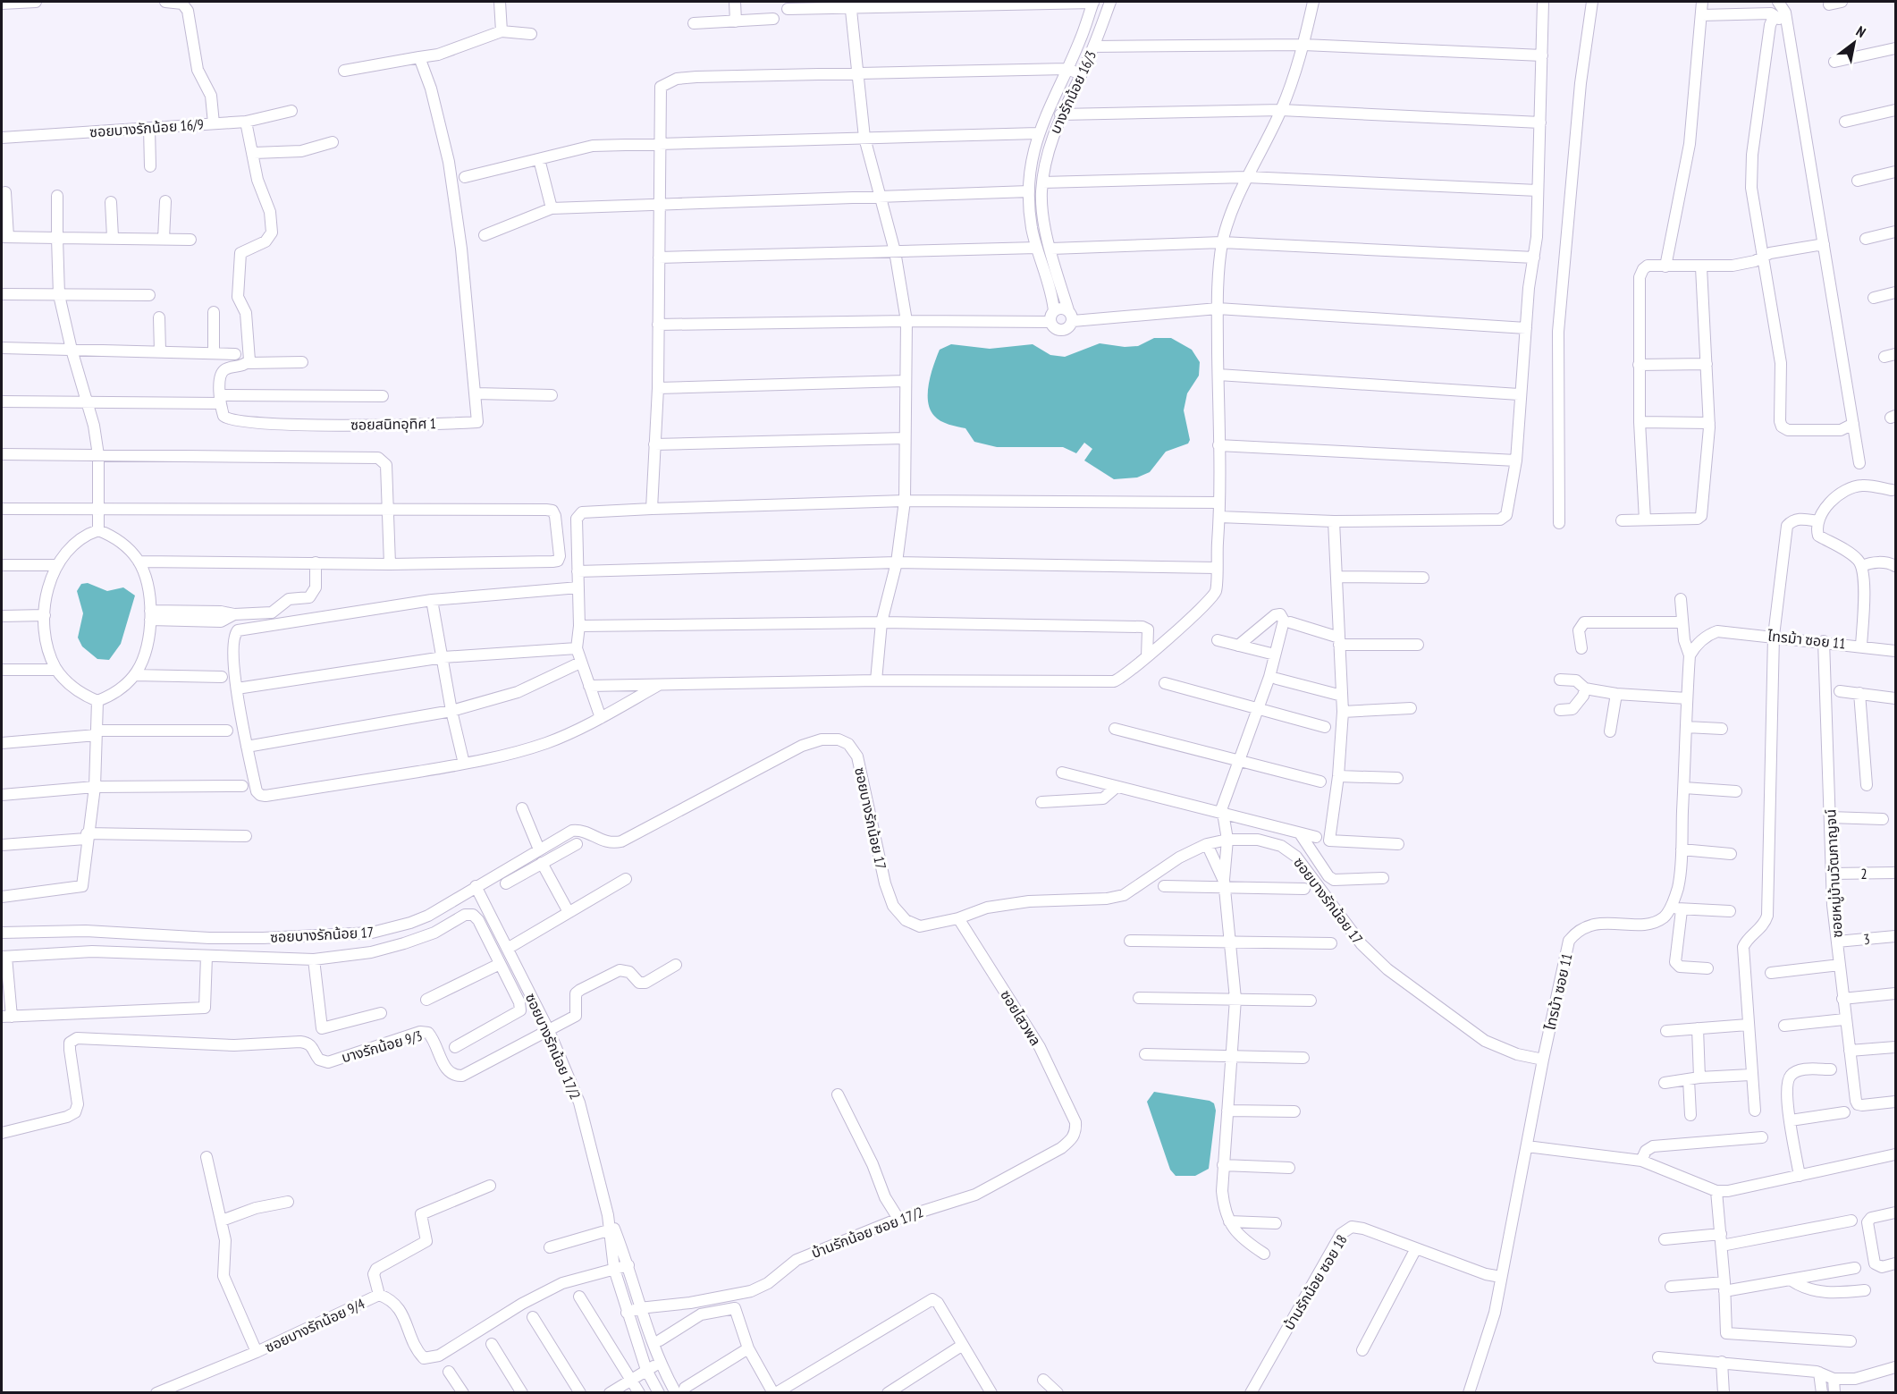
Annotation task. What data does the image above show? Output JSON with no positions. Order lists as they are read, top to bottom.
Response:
{
  "streets": {
    "street": [
      "บางรักน้อย 16/3",
      "ซอยบางรักน้อย 16/9",
      "ซอยสนิทอุทิศ 1",
      "ไทรม้า ซอย 11",
      "ซอยบางรักน้อย 17",
      "ซอยหมู่บ้านวัฒกาญจน์",
      "2",
      "3",
      "ซอยไสวพล",
      "บางรักน้อย 9/3",
      "ซอยบางรักน้อย 17/2",
      "บ้านรักน้อย ซอย 17/2",
      "บ้านรักน้อย ซอย 18",
      "ซอยบางรักน้อย 9/4"
    ]
  },
  "crossings": [
    ["ไทรม้า ซอย 11", "ซอยบางรักน้อย 17"],
    ["ไทรม้า ซอย 11", "ซอยหมู่บ้านวัฒกาญจน์"],
    ["ไทรม้า ซอย 11", "บ้านรักน้อย ซอย 18"],
    ["ซอยบางรักน้อย 17", "ซอยไสวพล"],
    ["ซอยบางรักน้อย 17", "ซอยบางรักน้อย 17/2"],
    ["ซอยหมู่บ้านวัฒกาญจน์", "2"],
    ["ซอยหมู่บ้านวัฒกาญจน์", "3"],
    ["ซอยไสวพล", "บ้านรักน้อย ซอย 17/2"],
    ["บางรักน้อย 9/3", "ซอยบางรักน้อย 17/2"],
    ["ซอยบางรักน้อย 17/2", "บ้านรักน้อย ซอย 17/2"],
    ["ซอยบางรักน้อย 17/2", "ซอยบางรักน้อย 9/4"]
  ],
  "north": "top right"
}
